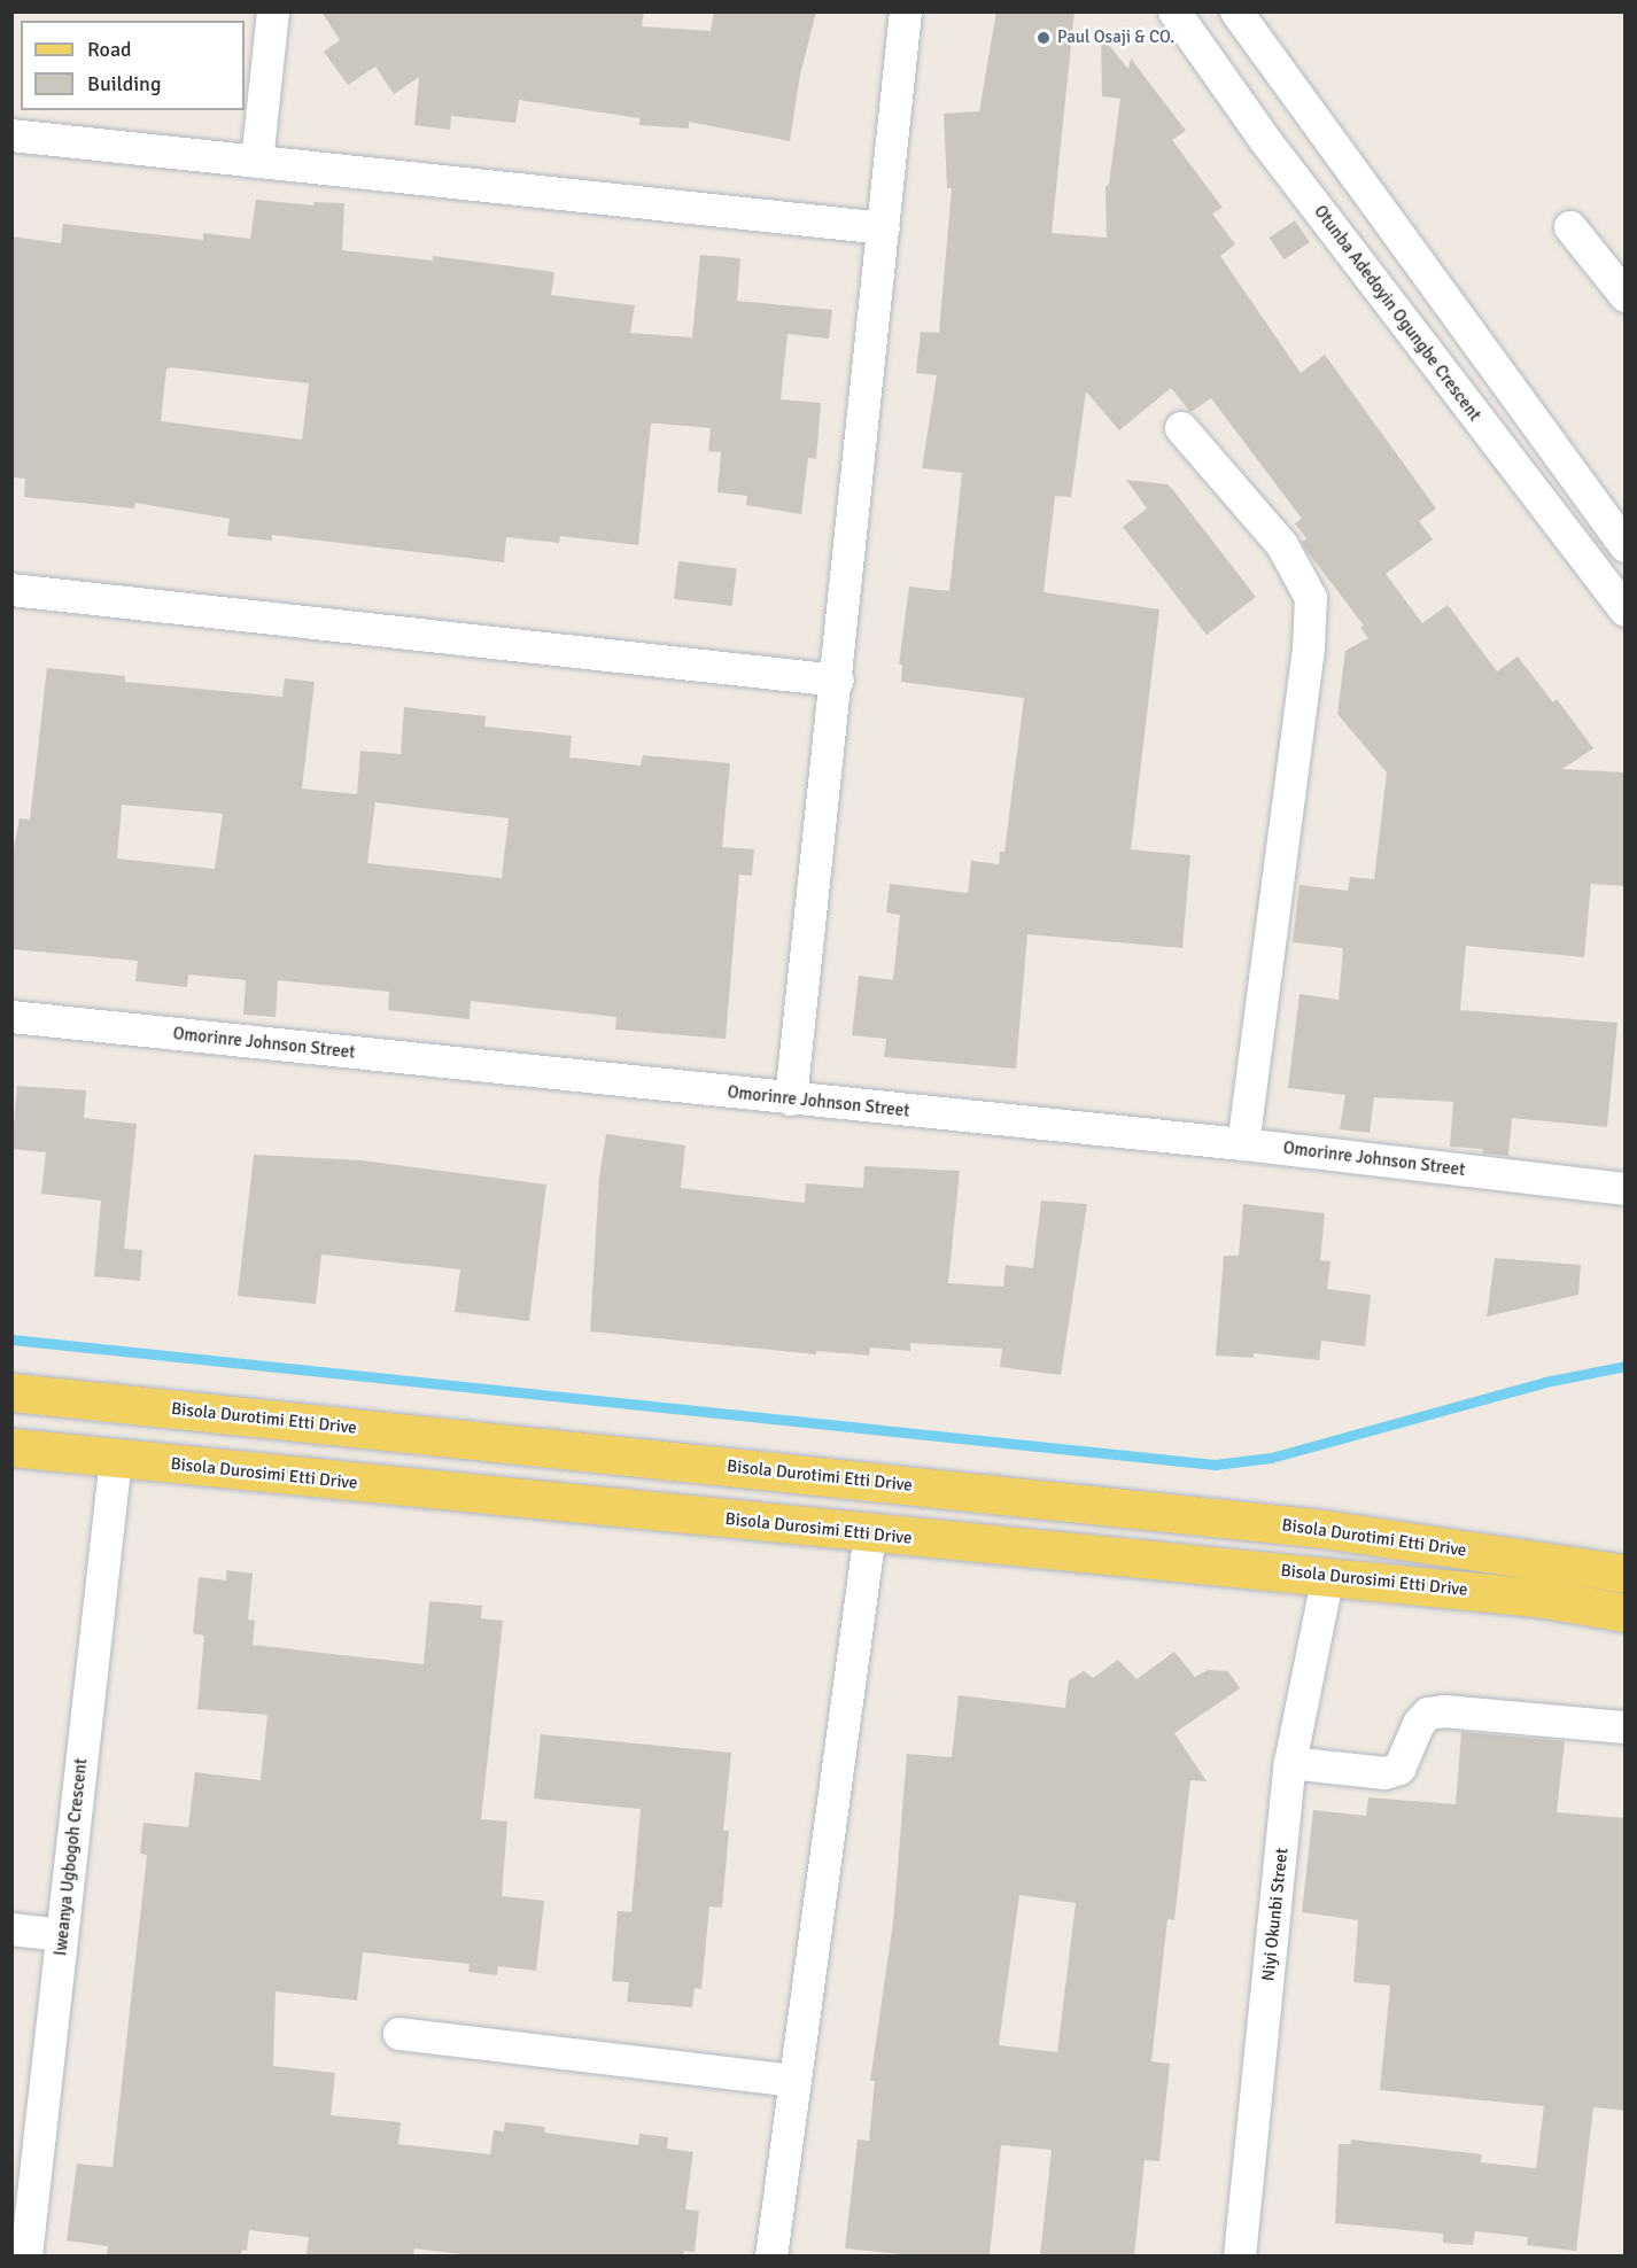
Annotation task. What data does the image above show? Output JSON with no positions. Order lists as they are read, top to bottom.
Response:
{
  "streets": {
    "main road": ["Bisola Durotimi Etti Drive", "Bisola Durosimi Etti Drive"],
    "street": [
      "Otunba Adedoyin Ogungbe Crescent",
      "Omorinre Johnson Street",
      "Iweanya Ugbogoh Crescent",
      "Niyi Okunbi Street"
    ]
  },
  "crossings": [
    ["Bisola Durosimi Etti Drive", "Iweanya Ugbogoh Crescent"],
    ["Bisola Durosimi Etti Drive", "Niyi Okunbi Street"]
  ],
  "places": ["Paul Osaji & CO."],
  "legend": ["Road", "Building"]
}
